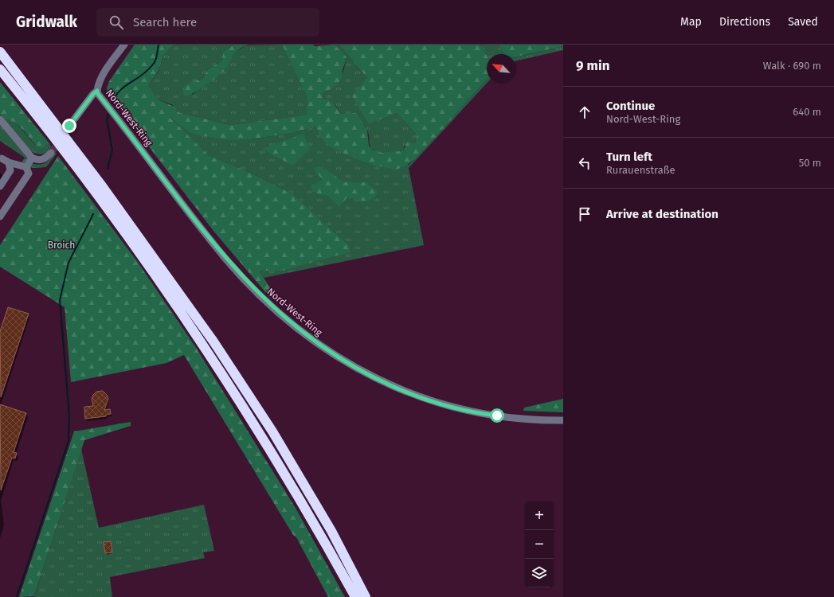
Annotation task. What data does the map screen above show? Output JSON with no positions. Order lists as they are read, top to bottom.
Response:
{
  "streets": {
    "street": ["Nord-West-Ring"]
  },
  "parks": ["Broich"],
  "north": "top left",
  "page": {
    "header": "Gridwalk",
    "search": "Search here",
    "nav": ["Map", "Directions", "Saved"],
    "heading": ["9 min", "Walk · 690 m"],
    "list": [
      ["Continue", "Nord-West-Ring", "640 m"],
      ["Turn left", "Rurauenstraße", "50 m"],
      "Arrive at destination"
    ],
    "map_buttons": ["+", "−"]
  }
}
